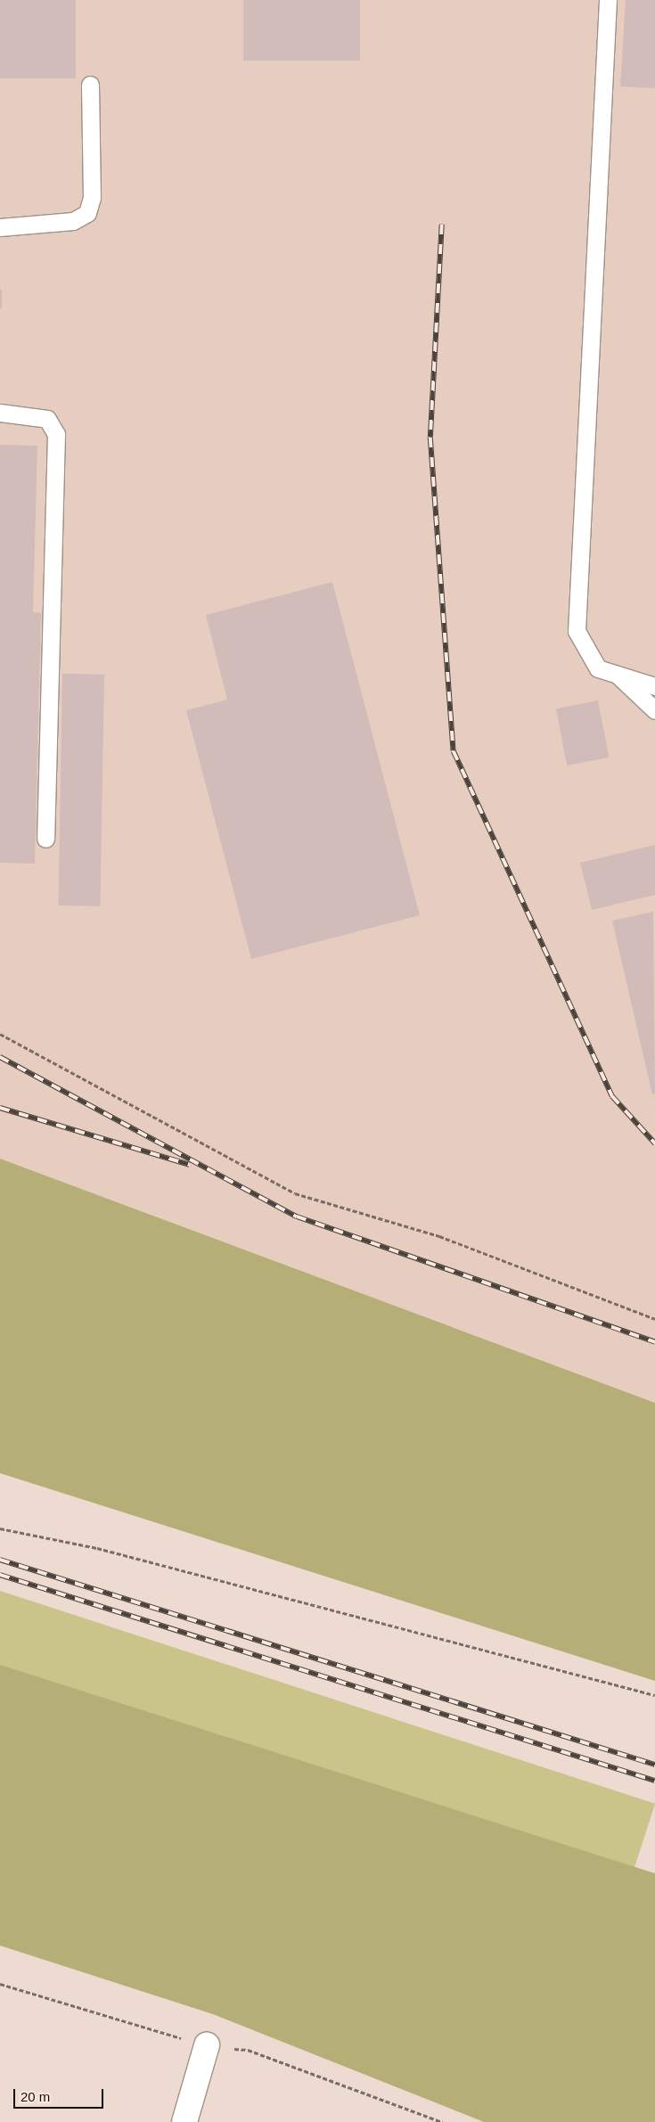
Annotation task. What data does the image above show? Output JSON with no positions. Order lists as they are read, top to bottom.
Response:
{
  "scale_bar": "20 m"
}
